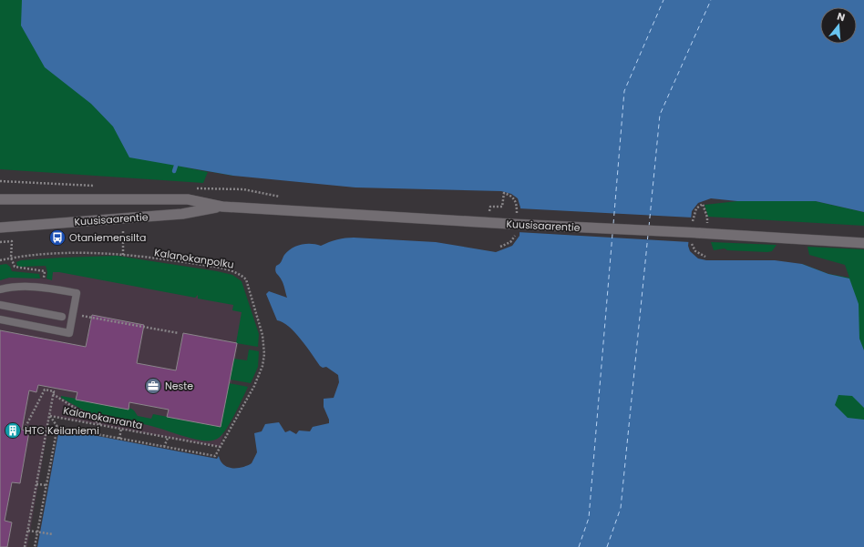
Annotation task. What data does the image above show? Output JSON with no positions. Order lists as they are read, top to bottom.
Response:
{
  "streets": {
    "main road": ["Kuusisaarentie"],
    "path": ["Kalanokanpolku", "Kalanokanranta"]
  },
  "crossings": [
    ["Kalanokanpolku", "Kalanokanranta"]
  ],
  "places": {
    "bus stop": ["Otaniemensilta"],
    "office": ["Neste"],
    "building": ["HTC Keilaniemi"]
  },
  "north": "top"
}
